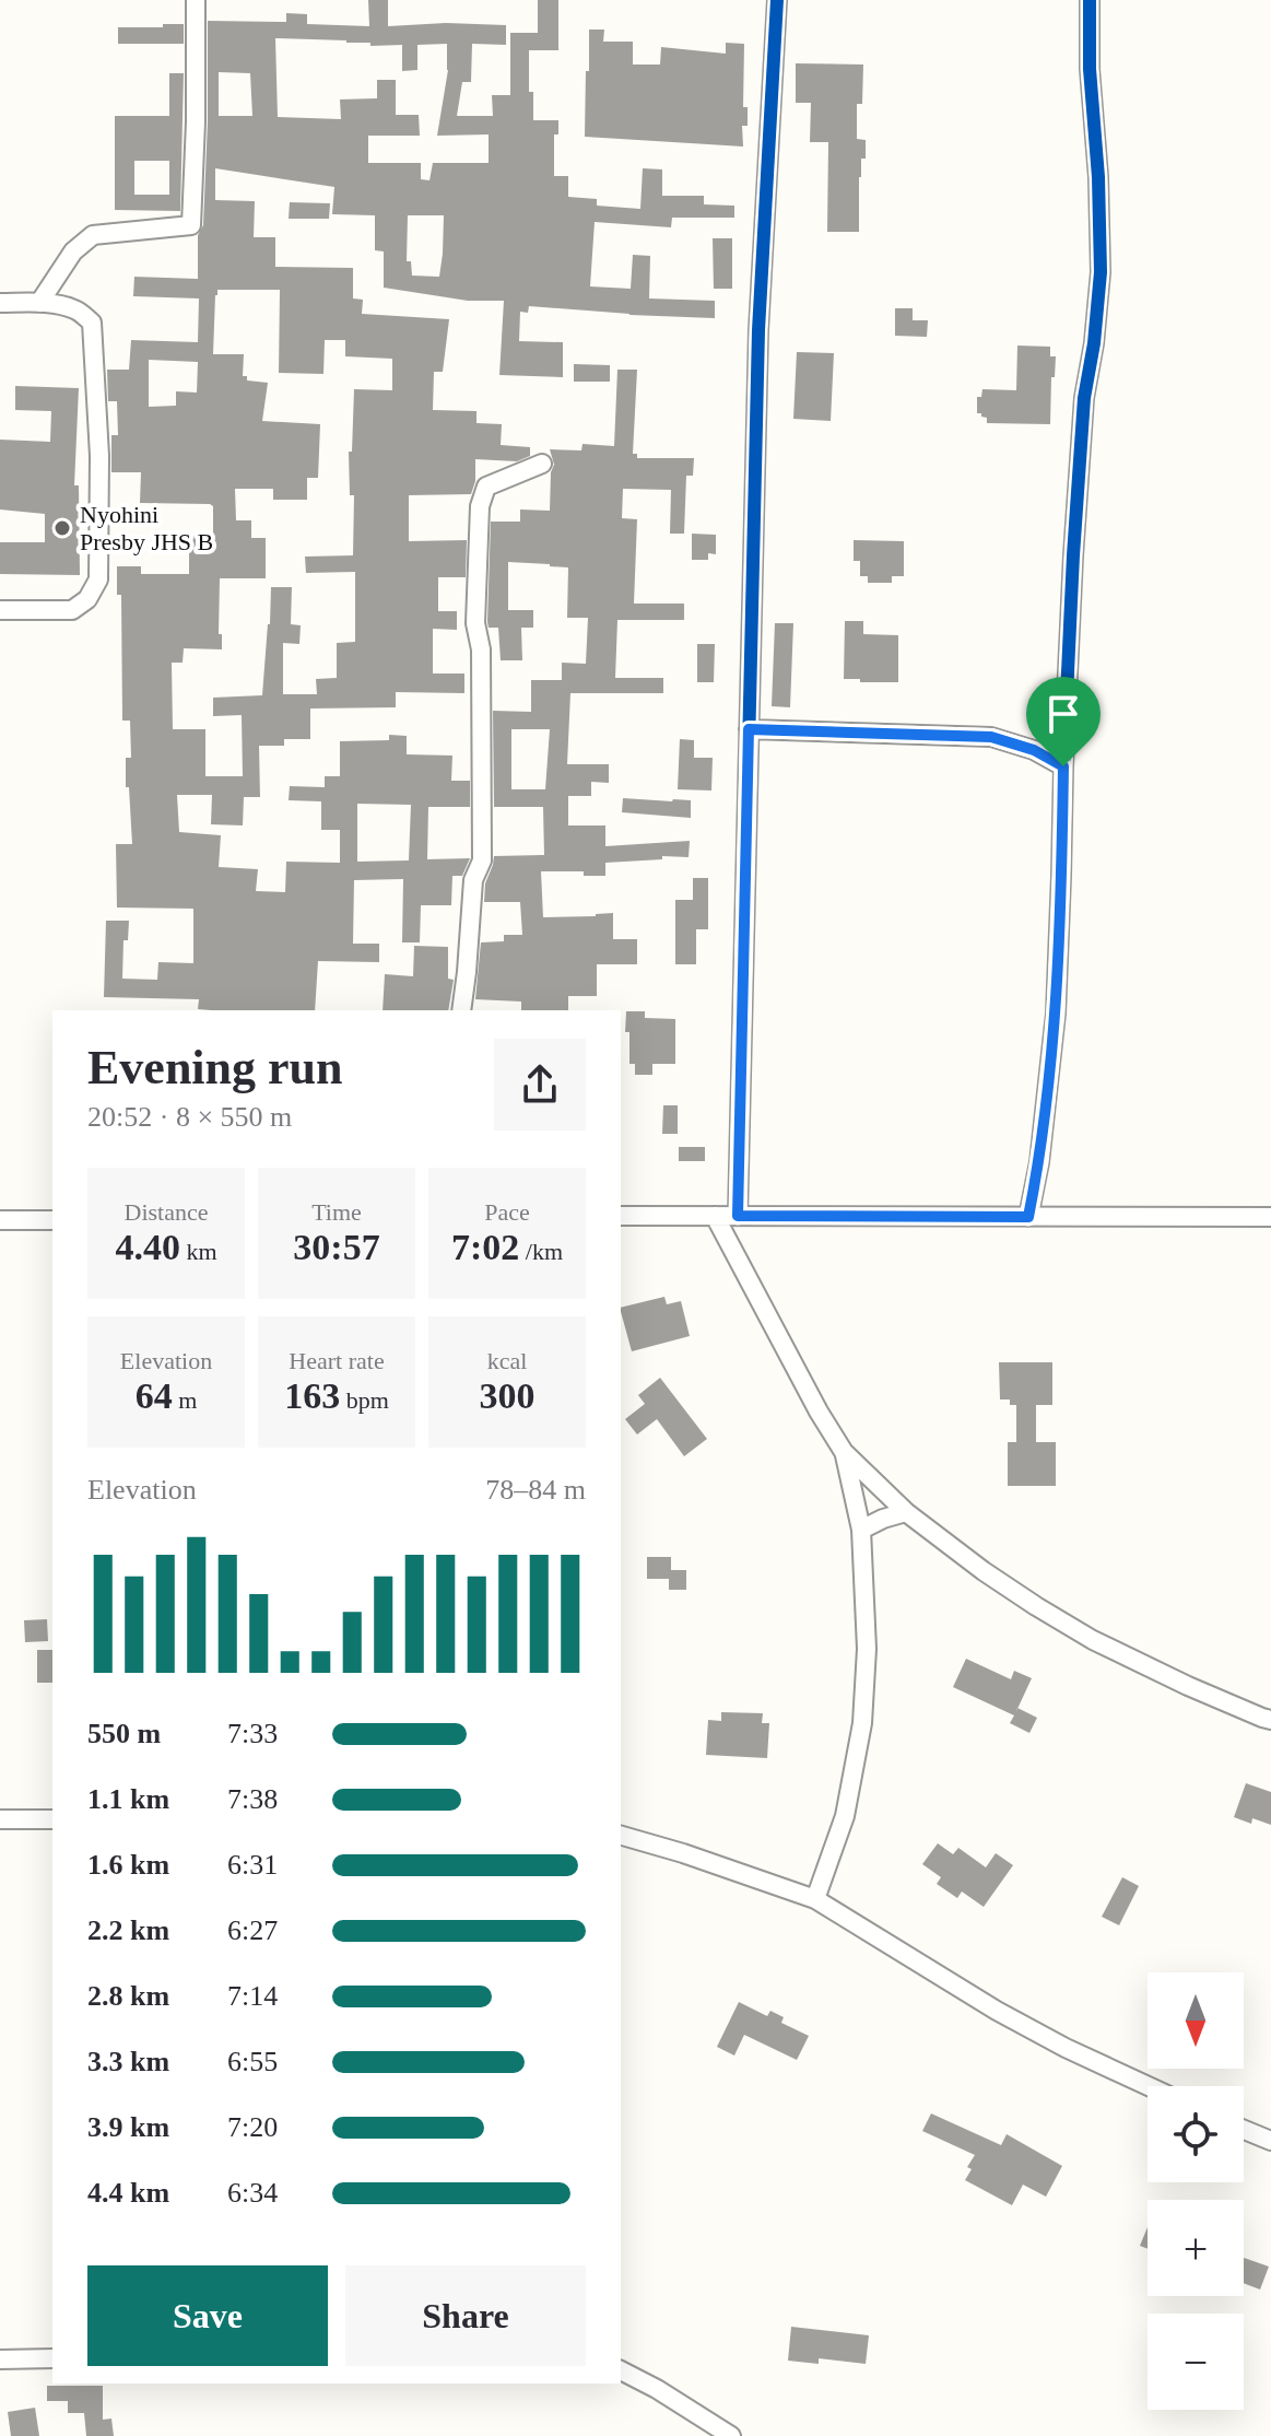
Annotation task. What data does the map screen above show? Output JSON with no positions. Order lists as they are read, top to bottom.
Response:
{
  "places": ["Nyohini Presby JHS B"],
  "north": "bottom",
  "page": {
    "heading": ["Evening run", "20:52 · 8 × 550 m"],
    "stats": [
      ["Distance", "4.40 km"],
      ["Time", "30:57"],
      ["Pace", "7:02 /km"],
      ["Elevation", "64 m"],
      ["Heart rate", "163 bpm"],
      ["kcal", "300"]
    ],
    "chart": ["Elevation", "78–84 m"],
    "list": [
      {
        "name": "550 m",
        "note": "7:33"
      },
      {
        "name": "1.1 km",
        "note": "7:38"
      },
      {
        "name": "1.6 km",
        "note": "6:31"
      },
      {
        "name": "2.2 km",
        "note": "6:27"
      },
      {
        "name": "2.8 km",
        "note": "7:14"
      },
      {
        "name": "3.3 km",
        "note": "6:55"
      },
      {
        "name": "3.9 km",
        "note": "7:20"
      },
      {
        "name": "4.4 km",
        "note": "6:34"
      }
    ],
    "map_buttons": ["+", "−"],
    "buttons": ["Save", "Share"]
  }
}
